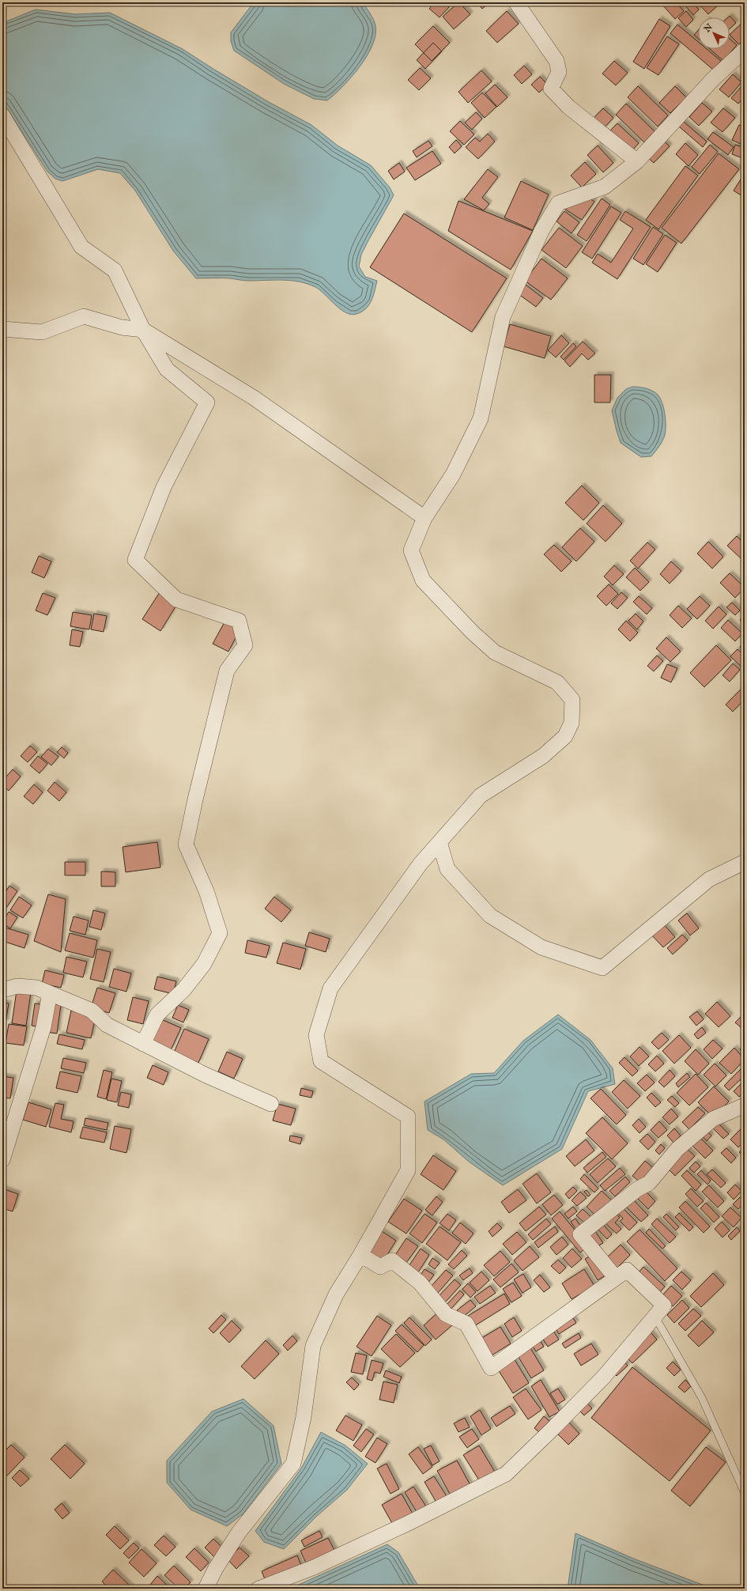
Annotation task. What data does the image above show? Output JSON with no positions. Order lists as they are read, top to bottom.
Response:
{
  "north": "top left"
}
